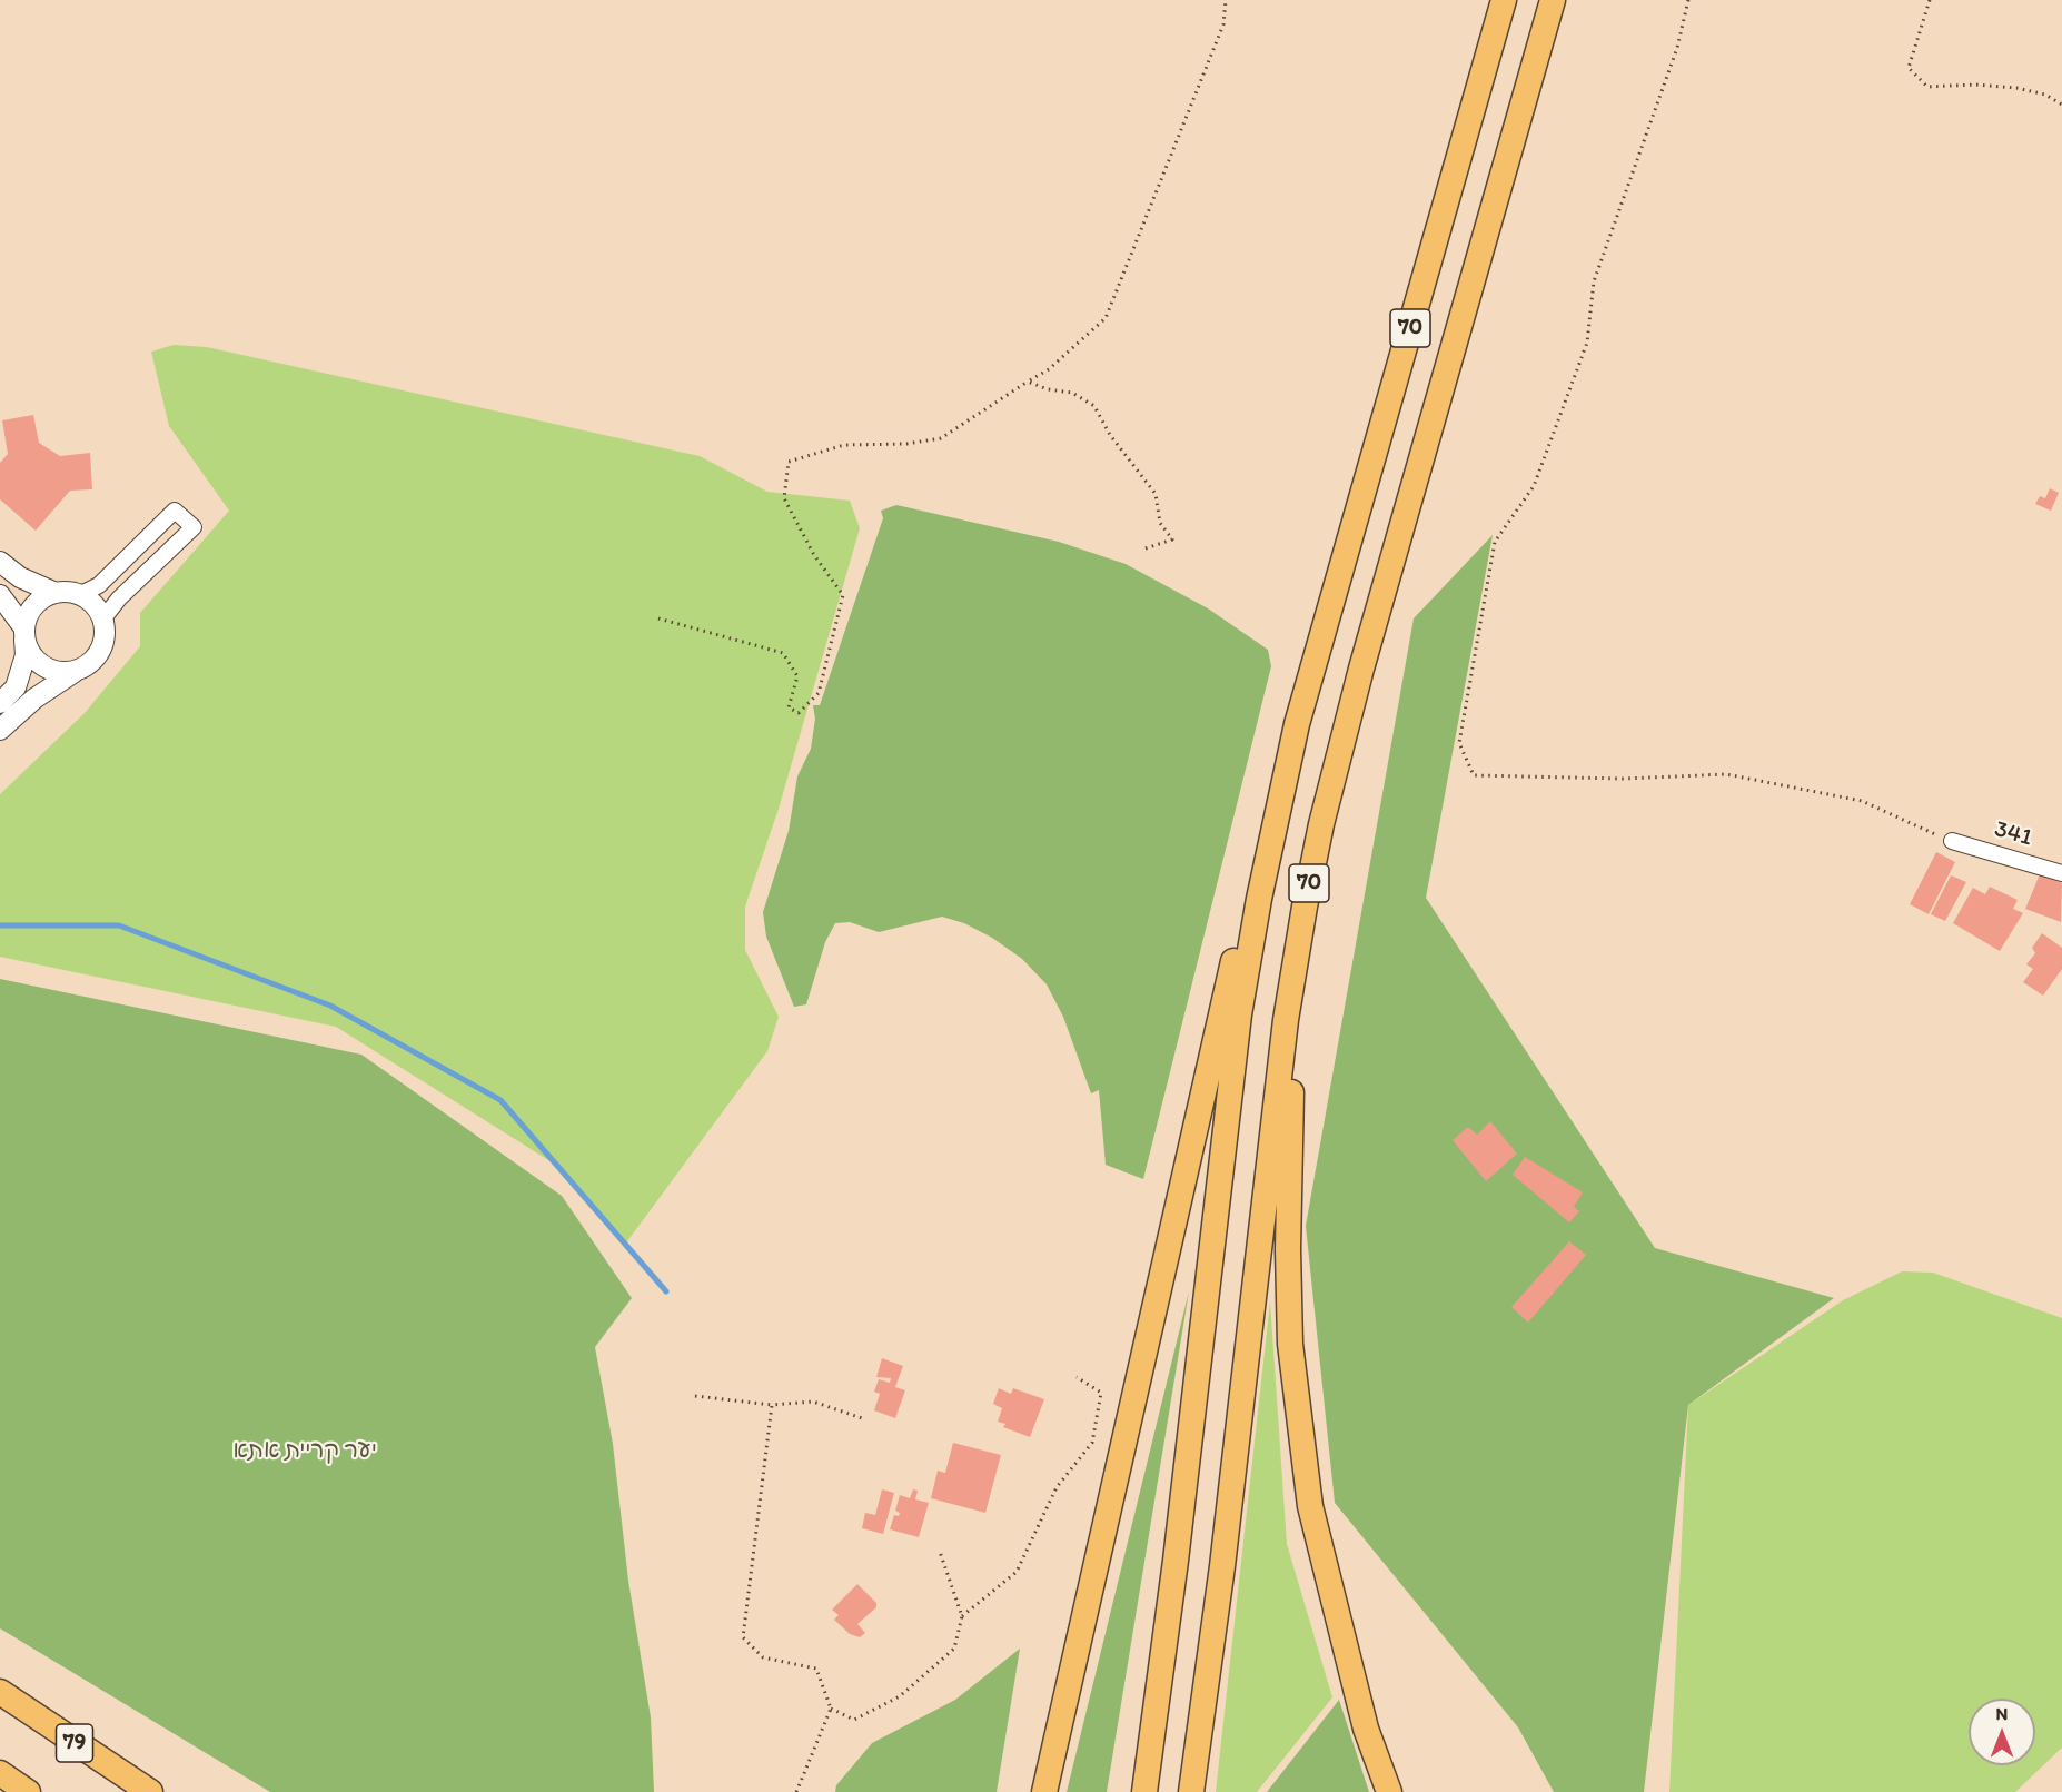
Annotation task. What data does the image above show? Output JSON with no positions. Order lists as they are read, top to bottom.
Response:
{
  "streets": {
    "highway": ["70", "79"],
    "street": ["341"]
  },
  "parks": ["יער קריית אתא"],
  "north": "top"
}
